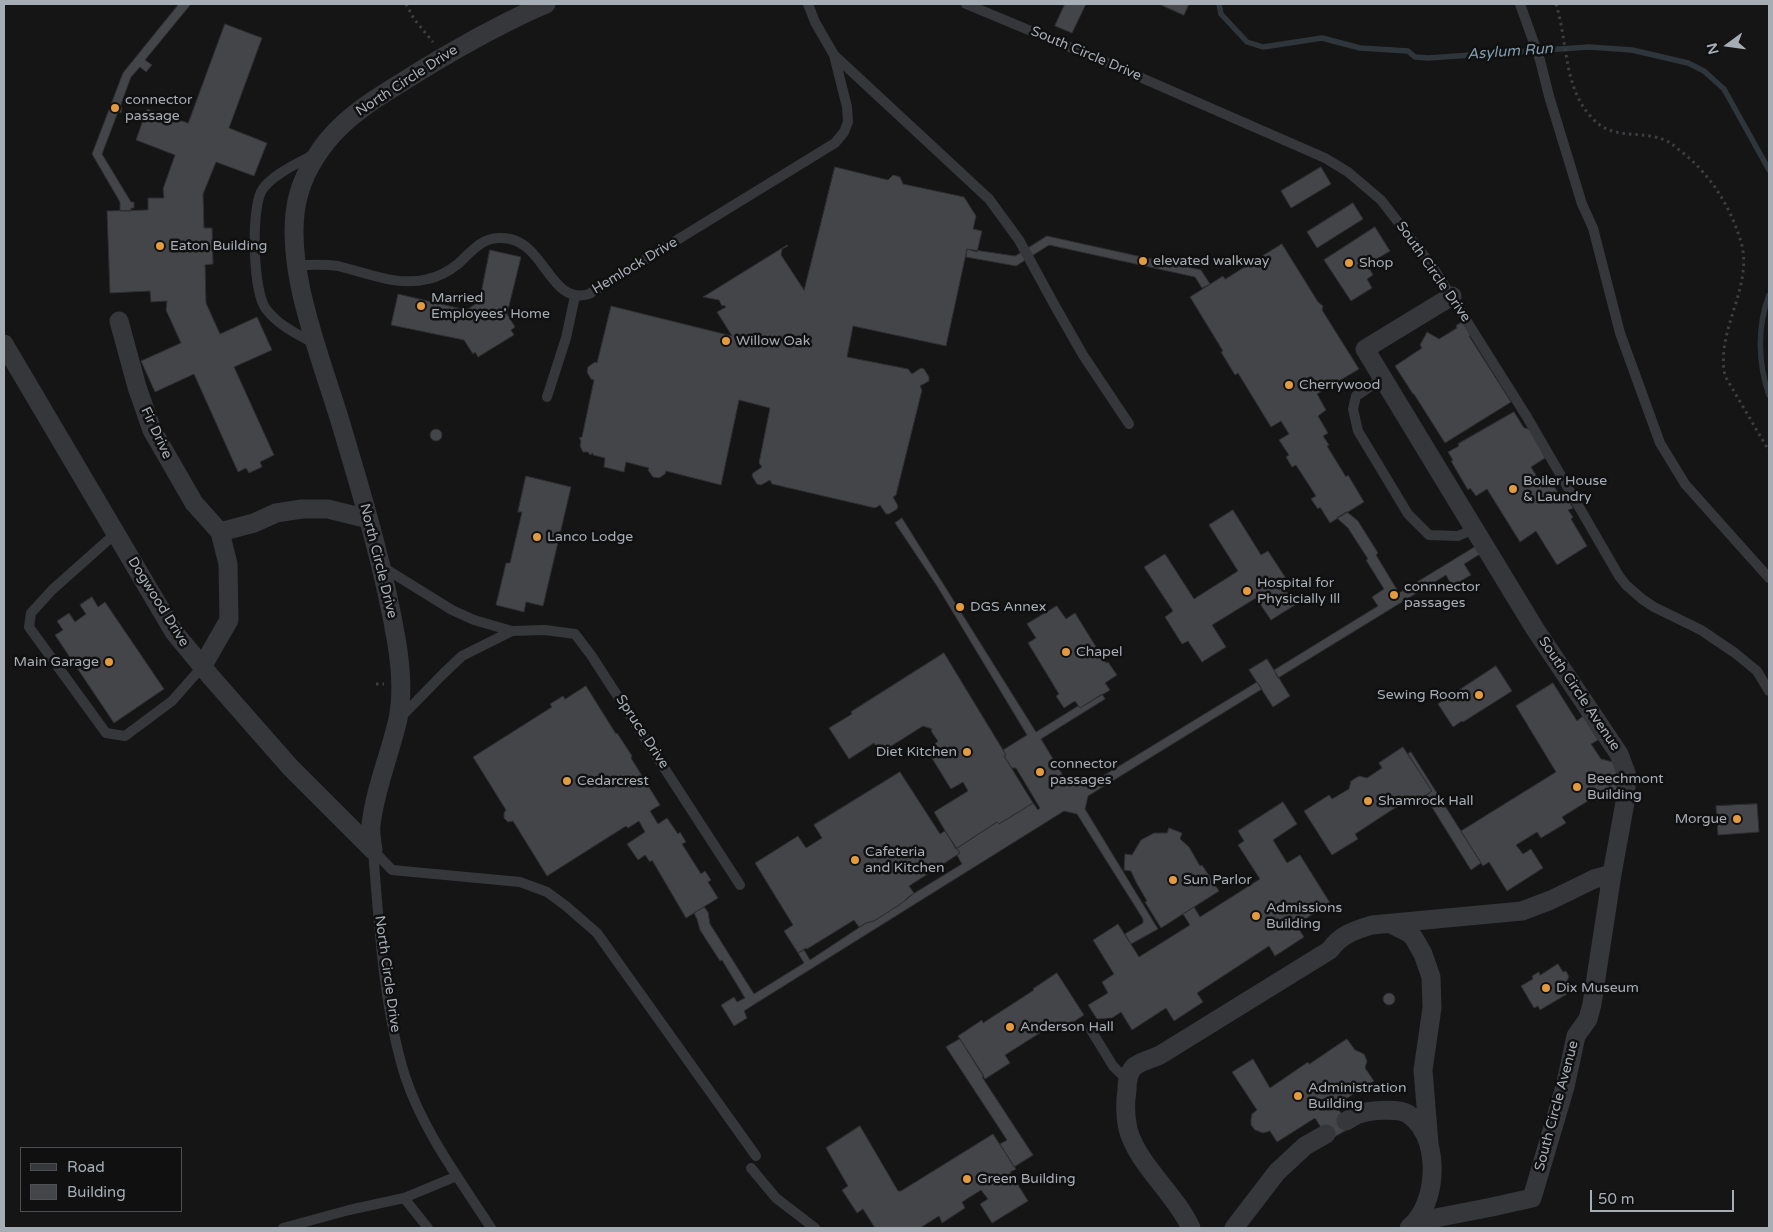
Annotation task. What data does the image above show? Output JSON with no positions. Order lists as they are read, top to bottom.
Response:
{
  "streets": {
    "street": [
      "North Circle Drive",
      "Fir Drive",
      "Dogwood Drive",
      "South Circle Avenue"
    ],
    "lane": ["South Circle Drive", "Hemlock Drive", "Spruce Drive"]
  },
  "crossings": [
    ["South Circle Drive", "South Circle Avenue"],
    ["North Circle Drive", "Hemlock Drive"],
    ["North Circle Drive", "Dogwood Drive"],
    ["North Circle Drive", "Spruce Drive"],
    ["Fir Drive", "Dogwood Drive"]
  ],
  "water": ["Asylum Run"],
  "places": [
    "connector passage",
    "Eaton Building",
    "elevated walkway",
    "Shop",
    "Married Employees' Home",
    "Willow Oak",
    "Cherrywood",
    "Boiler House & Laundry",
    "Lanco Lodge",
    "Hospital for Physicially Ill",
    "connnector passages",
    "DGS Annex",
    "Chapel",
    "Main Garage",
    "Sewing Room",
    "Diet Kitchen",
    "connector passages",
    "Cedarcrest",
    "Beechmont Building",
    "Shamrock Hall",
    "Morgue",
    "Cafeteria and Kitchen",
    "Sun Parlor",
    "Admissions Building",
    "Dix Museum",
    "Anderson Hall",
    "Administration Building",
    "Green Building"
  ],
  "legend": ["Road", "Building"],
  "scale_bar": "50 m",
  "north": "left"
}
